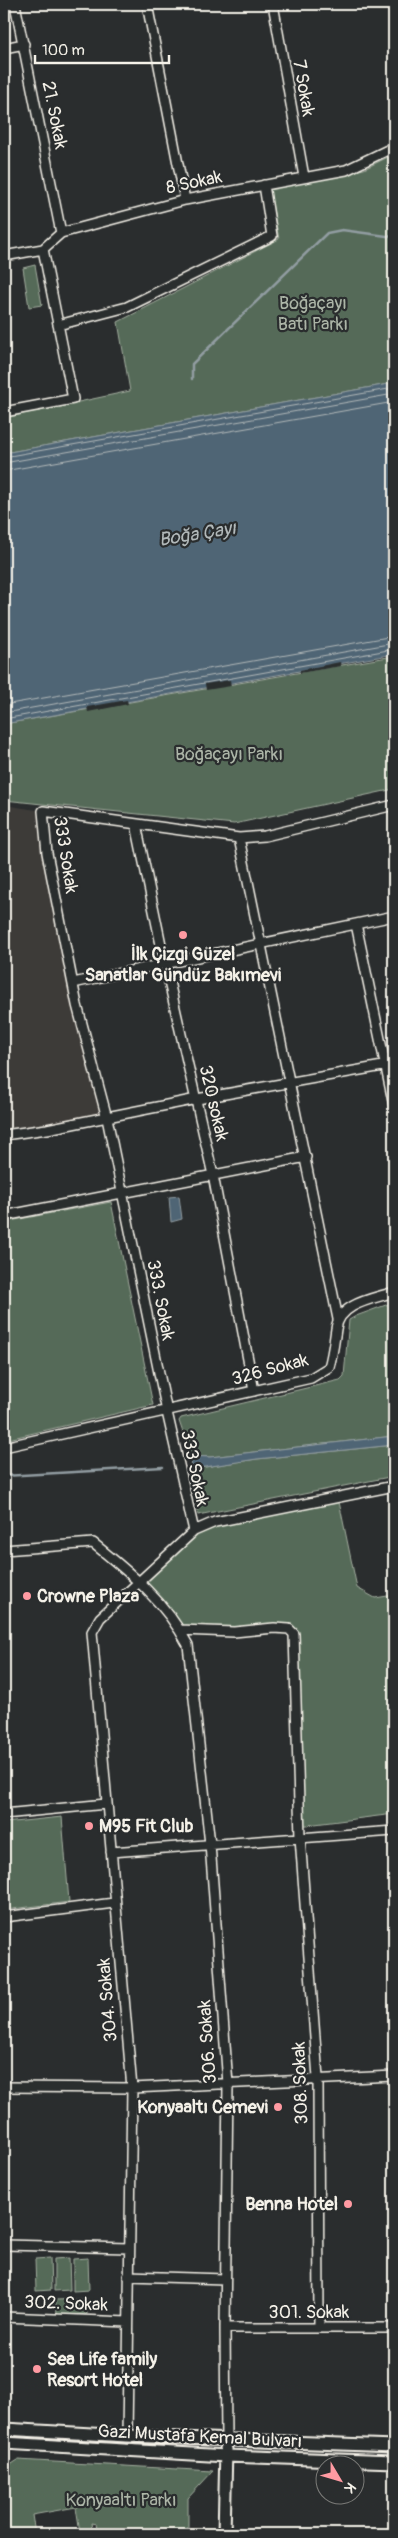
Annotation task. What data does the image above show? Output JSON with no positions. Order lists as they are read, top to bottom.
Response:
{
  "streets": {
    "main road": ["306. Sokak", "Gazi Mustafa Kemal Bulvarı"],
    "street": [
      "7 Sokak",
      "21. Sokak",
      "8 Sokak",
      "333 Sokak",
      "320 sokak",
      "333. Sokak",
      "326 Sokak",
      "304. Sokak",
      "308. Sokak",
      "302. Sokak",
      "301. Sokak"
    ]
  },
  "crossings": [
    ["7 Sokak", "8 Sokak"],
    ["21. Sokak", "8 Sokak"],
    ["333 Sokak", "320 sokak"],
    ["333 Sokak", "333. Sokak"],
    ["333 Sokak", "326 Sokak"],
    ["333 Sokak", "304. Sokak"],
    ["320 sokak", "326 Sokak"],
    ["333. Sokak", "326 Sokak"],
    ["304. Sokak", "306. Sokak"],
    ["304. Sokak", "302. Sokak"],
    ["304. Sokak", "Gazi Mustafa Kemal Bulvarı"],
    ["306. Sokak", "308. Sokak"],
    ["306. Sokak", "301. Sokak"],
    ["306. Sokak", "Gazi Mustafa Kemal Bulvarı"],
    ["308. Sokak", "301. Sokak"]
  ],
  "water": ["Boğa Çayı"],
  "parks": ["Boğaçayı Batı Parkı", "Boğaçayı Parkı", "Konyaaltı Parkı"],
  "places": [
    "İlk Çizgi Güzel Sanatlar Gündüz Bakımevi",
    "Crowne Plaza",
    "M95 Fit Club",
    "Konyaaltı Cemevi",
    "Benna Hotel",
    "Sea Life family Resort Hotel"
  ],
  "scale_bar": "100 m",
  "north": "bottom right"
}
